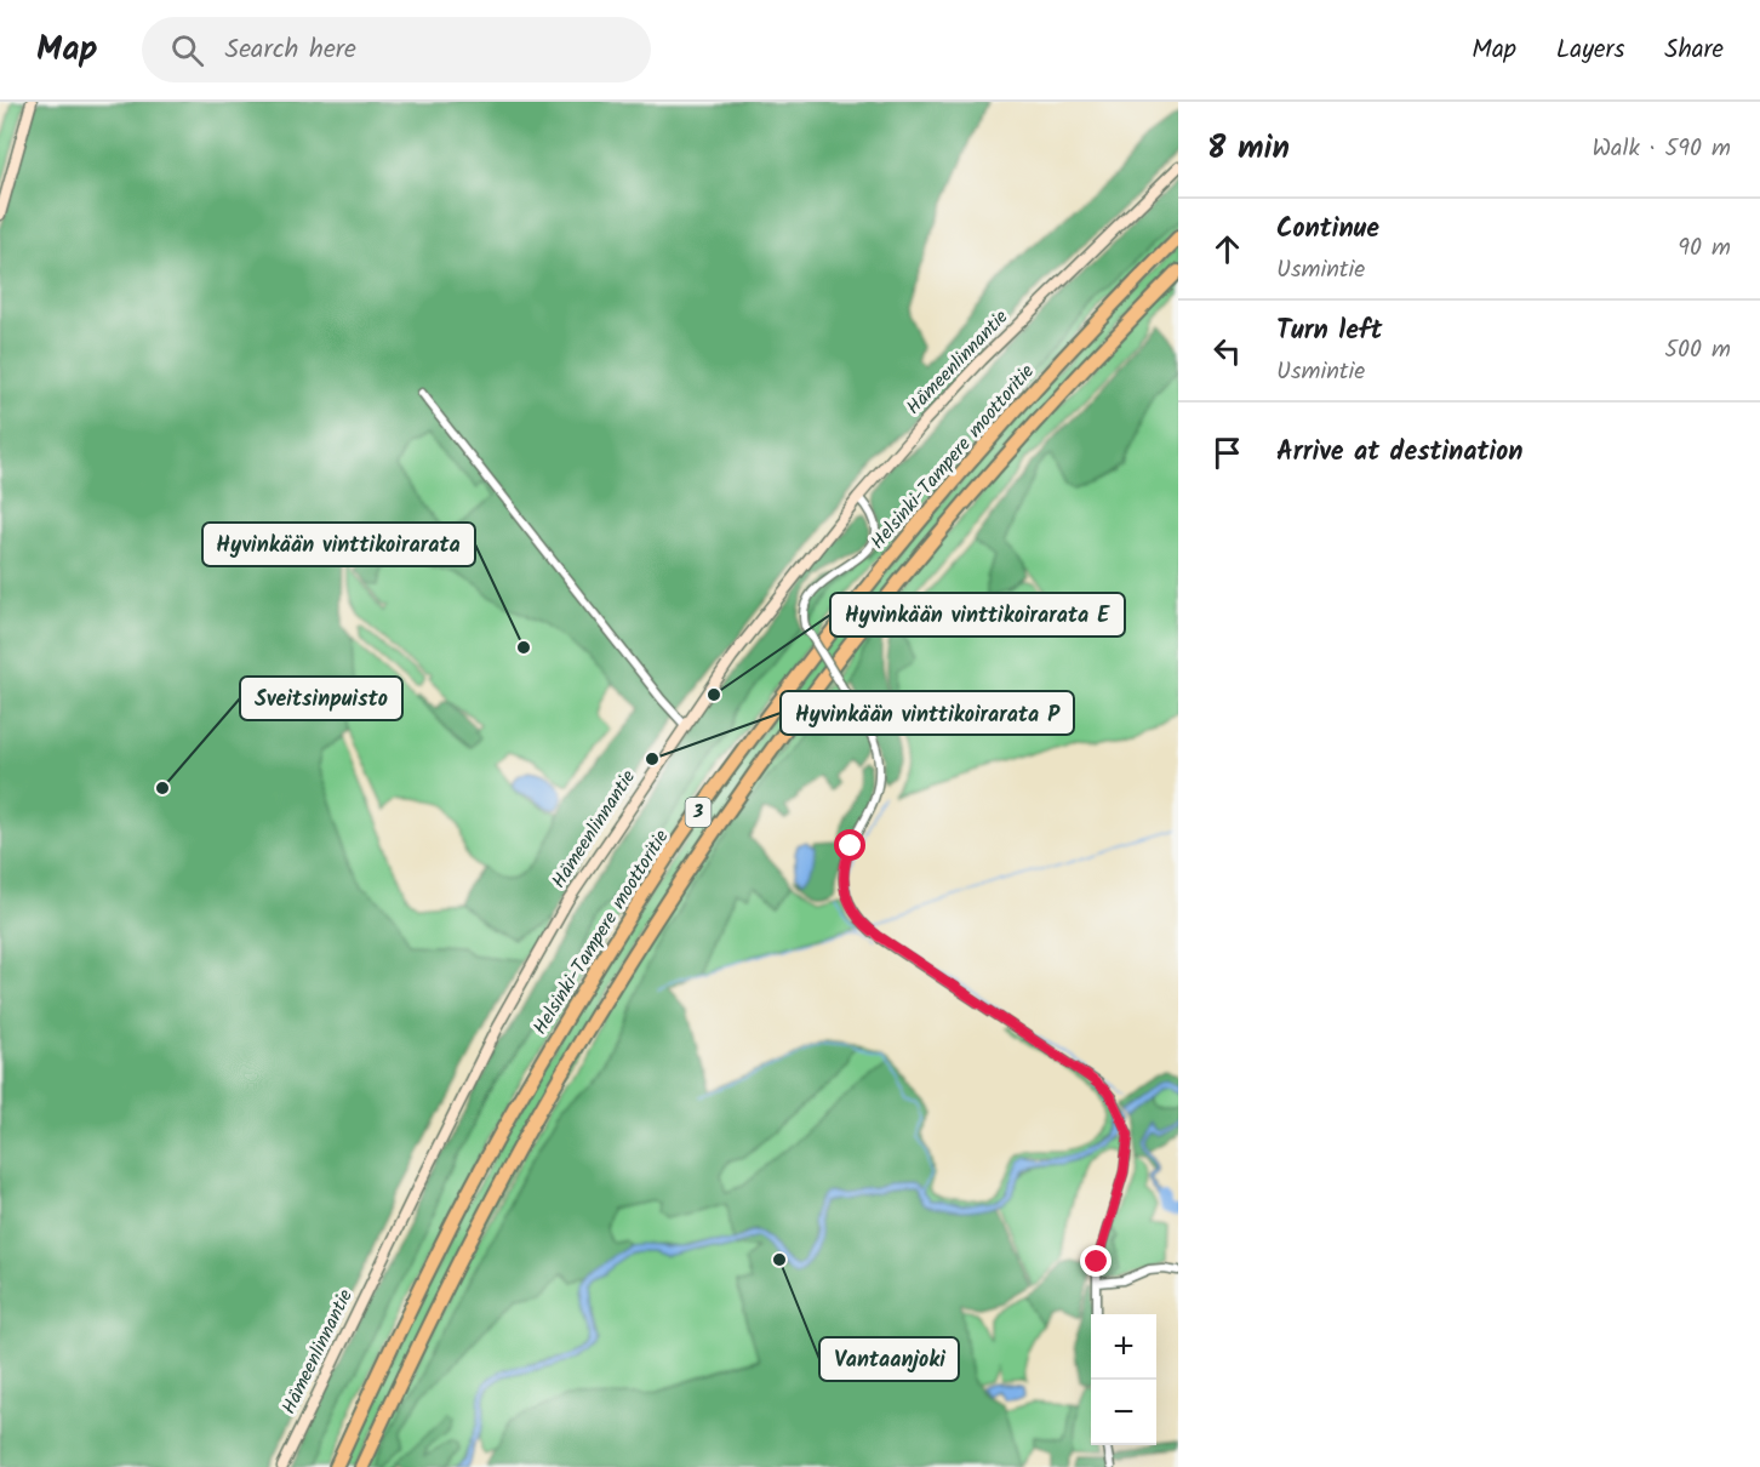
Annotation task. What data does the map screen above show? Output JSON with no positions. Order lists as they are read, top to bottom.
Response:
{
  "streets": {
    "highway": ["Helsinki-Tampere moottoritie", "3"],
    "main road": ["Hämeenlinnantie"]
  },
  "places": [
    "Hyvinkään vinttikoirarata",
    "Hyvinkään vinttikoirarata E",
    "Hyvinkään vinttikoirarata P",
    "Sveitsinpuisto",
    "Vantaanjoki"
  ],
  "page": {
    "header": "Map",
    "search": "Search here",
    "nav": ["Map", "Layers", "Share"],
    "heading": ["8 min", "Walk · 590 m"],
    "list": [
      ["Continue", "Usmintie", "90 m"],
      ["Turn left", "Usmintie", "500 m"],
      "Arrive at destination"
    ],
    "map_buttons": ["+", "−"]
  }
}
